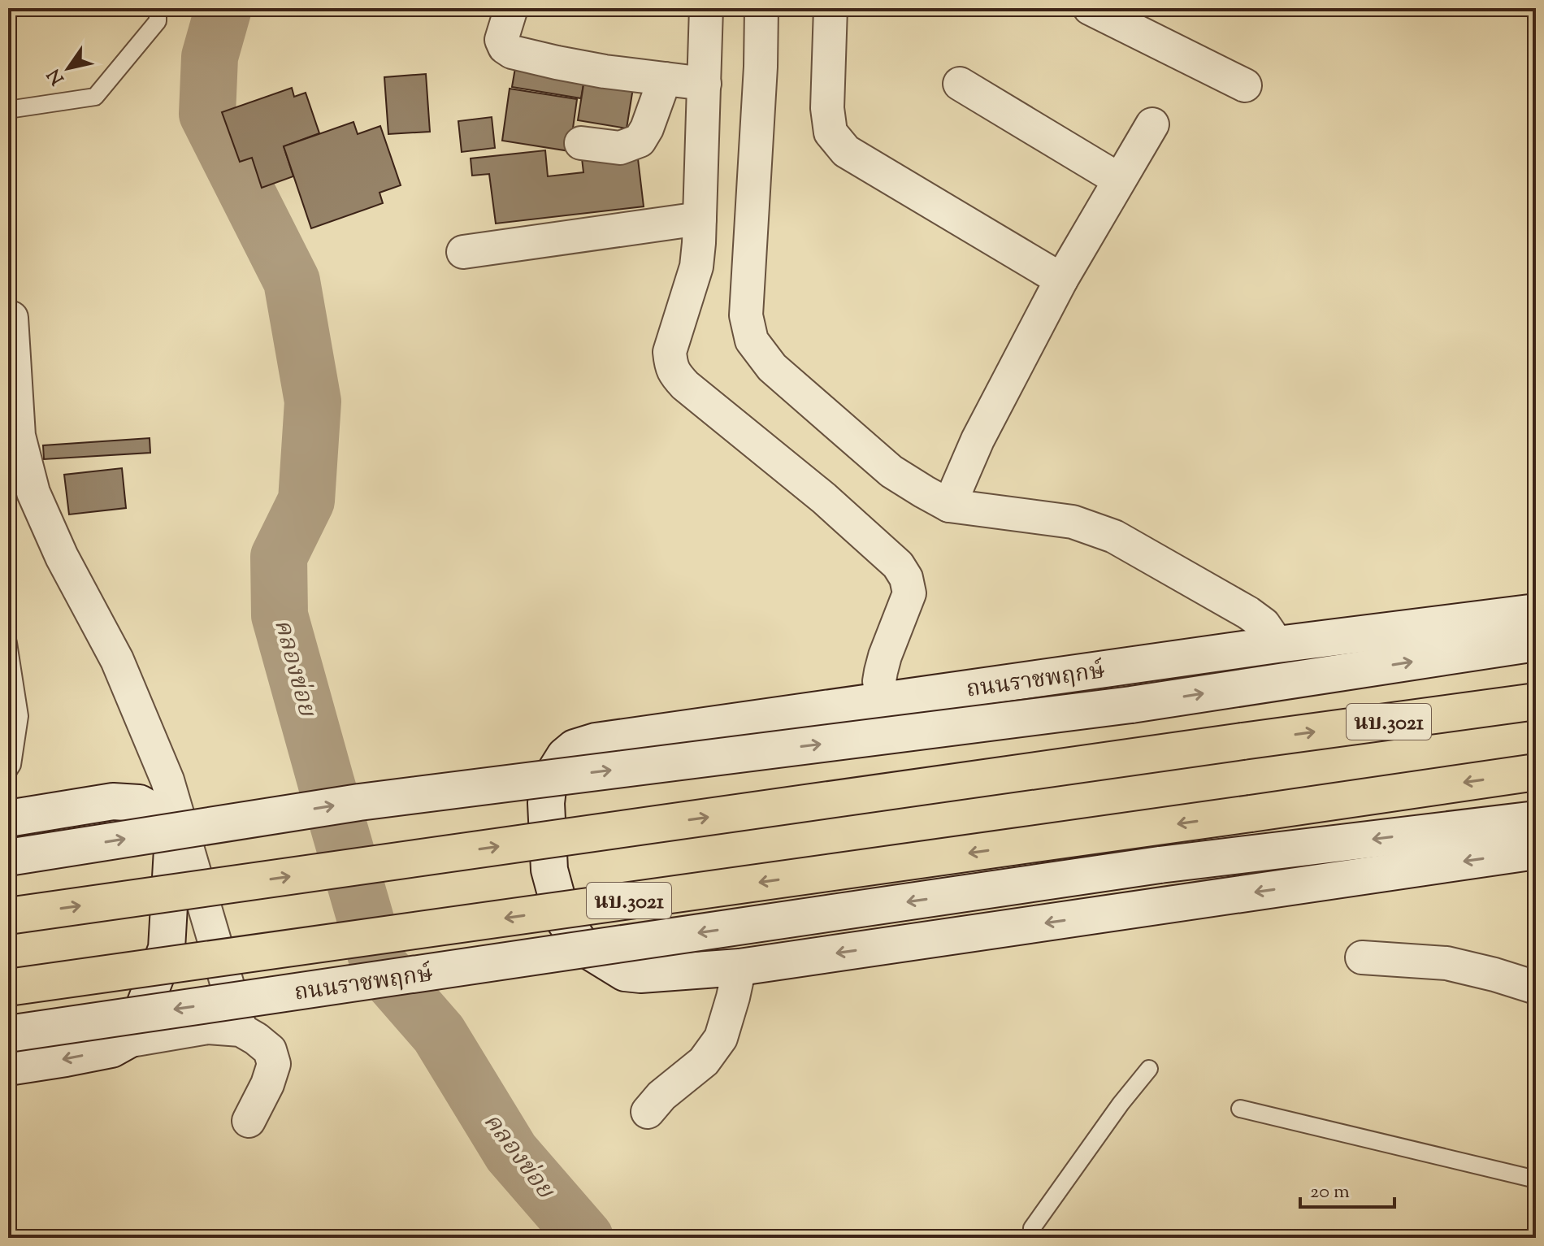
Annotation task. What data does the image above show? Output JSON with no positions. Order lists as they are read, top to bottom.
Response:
{
  "streets": {
    "main road": ["ถนนราชพฤกษ์", "นบ.3021"]
  },
  "water": ["คลองข่อย"],
  "scale_bar": "20 m",
  "north": "bottom left"
}
